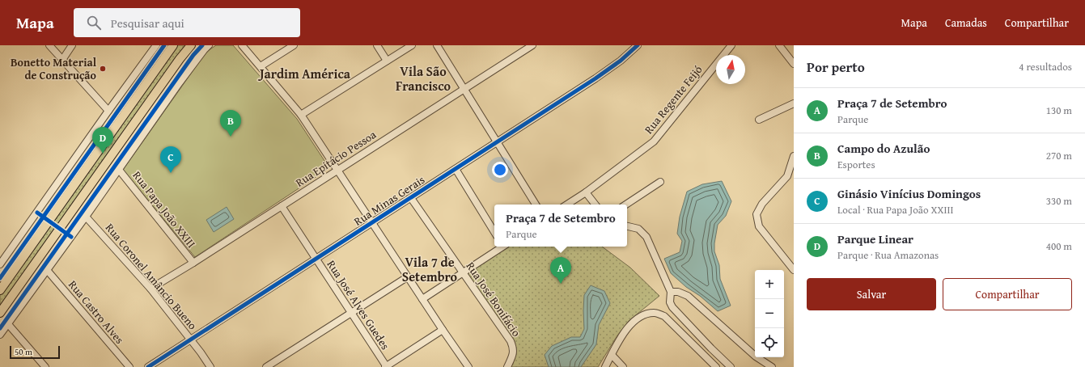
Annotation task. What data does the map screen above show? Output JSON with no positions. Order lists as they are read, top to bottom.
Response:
{
  "streets": {
    "street": [
      "Rua Regente Feijó",
      "Rua Epitácio Pessoa",
      "Rua Minas Gerais",
      "Rua Papa João XXIII",
      "Rua Coronel Amâncio Bueno",
      "Rua José Bonifácio",
      "Rua José Alves Guedes",
      "Rua Castro Alves"
    ]
  },
  "crossings": [
    ["Rua Epitácio Pessoa", "Rua Papa João XXIII"],
    ["Rua Epitácio Pessoa", "Rua Coronel Amâncio Bueno"],
    ["Rua Epitácio Pessoa", "Rua José Alves Guedes"],
    ["Rua Minas Gerais", "Rua Coronel Amâncio Bueno"],
    ["Rua Minas Gerais", "Rua José Bonifácio"],
    ["Rua Minas Gerais", "Rua José Alves Guedes"]
  ],
  "districts": ["Vila São Francisco", "Jardim América", "Vila 7 de Setembro"],
  "places": ["Bonetto Material de Construção"],
  "scale_bar": "50 m",
  "north": "top",
  "page": {
    "header": "Mapa",
    "search": "Pesquisar aqui",
    "nav": ["Mapa", "Camadas", "Compartilhar"],
    "heading": ["Por perto", "4 resultados"],
    "list": [
      {
        "mark": "A",
        "name": "Praça 7 de Setembro",
        "note": "Parque",
        "value": "130 m"
      },
      {
        "mark": "B",
        "name": "Campo do Azulão",
        "note": "Esportes",
        "value": "270 m"
      },
      {
        "mark": "C",
        "name": "Ginásio Vinícius Domingos",
        "note": "Local · Rua Papa João XXIII",
        "value": "330 m"
      },
      {
        "mark": "D",
        "name": "Parque Linear",
        "note": "Parque · Rua Amazonas",
        "value": "400 m"
      }
    ],
    "pins": [
      "B",
      "D",
      "C",
      "A"
    ],
    "popup": ["Praça 7 de Setembro", "Parque"],
    "buttons": ["Salvar", "Compartilhar"],
    "map_buttons": ["+", "−"],
    "scale": "50 m"
  }
}
